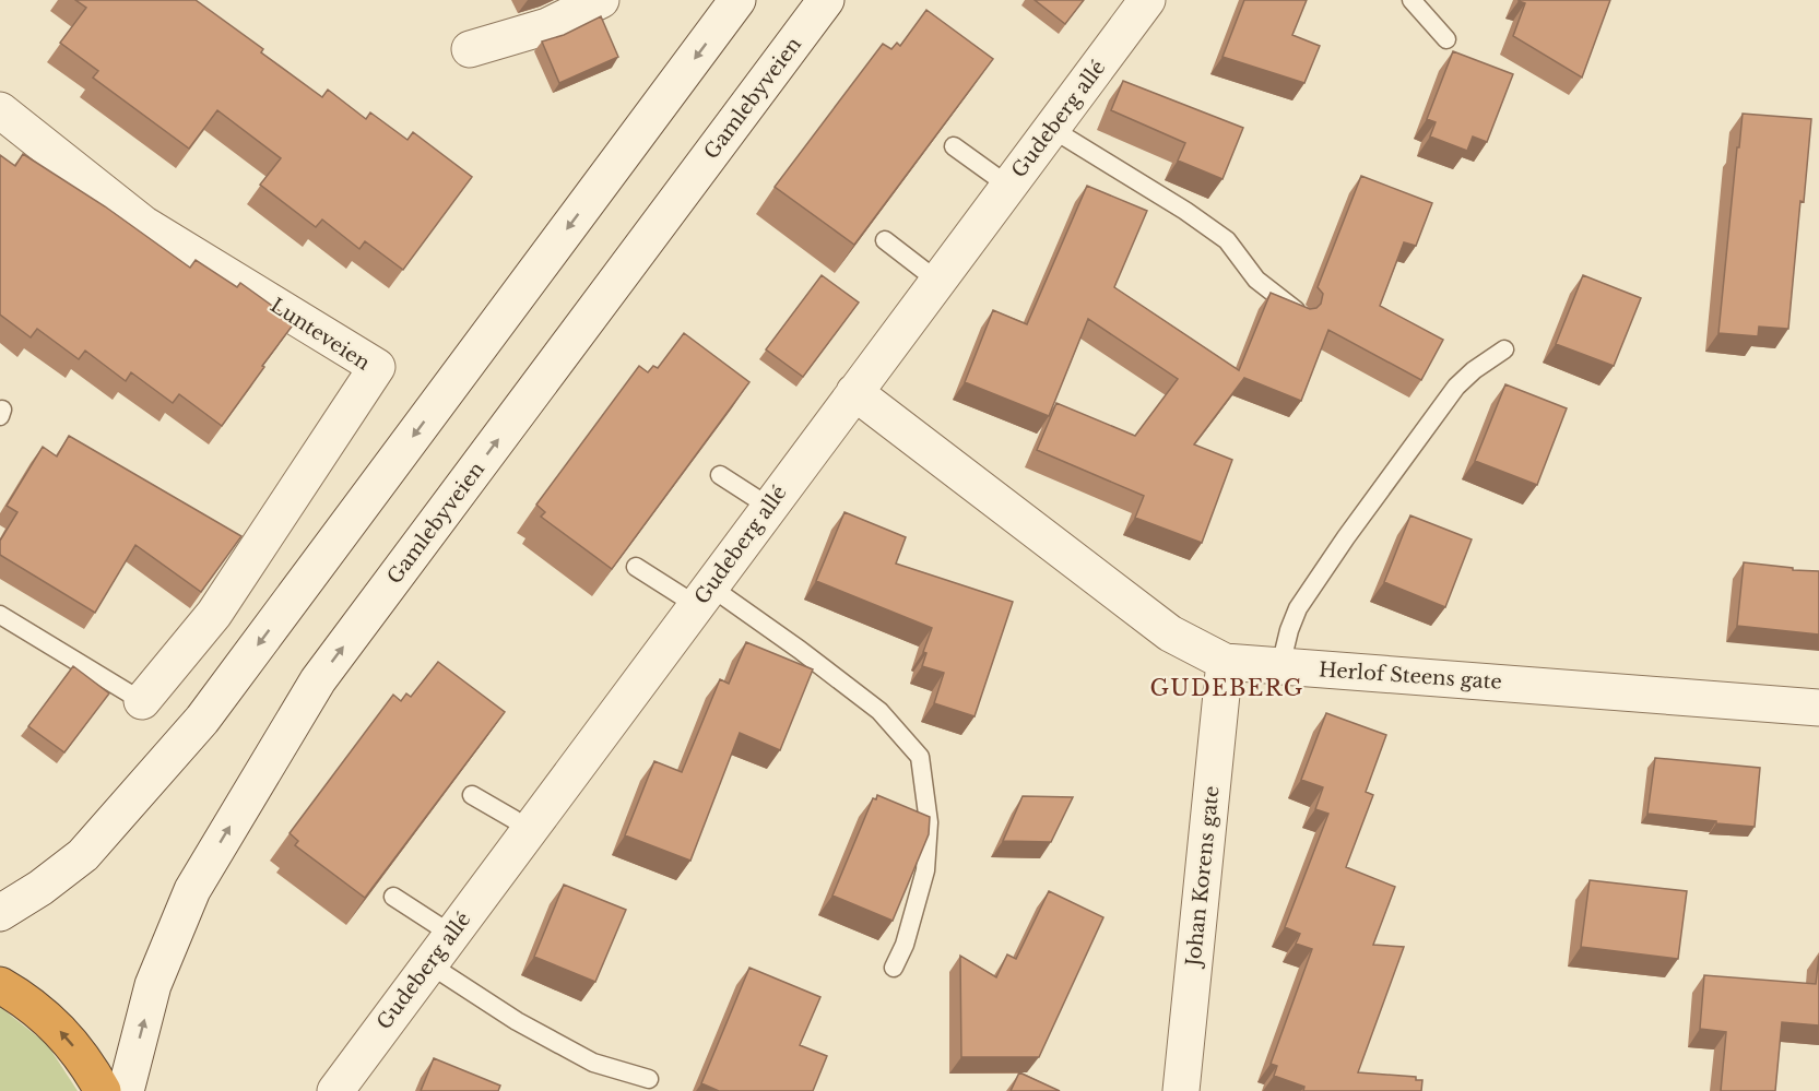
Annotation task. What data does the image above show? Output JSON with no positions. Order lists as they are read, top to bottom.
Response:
{
  "streets": {
    "street": [
      "Gamlebyveien",
      "Gudeberg allé",
      "Lunteveien",
      "Herlof Steens gate",
      "Johan Korens gate"
    ]
  },
  "crossings": [
    ["Gudeberg allé", "Herlof Steens gate"],
    ["Herlof Steens gate", "Johan Korens gate"]
  ],
  "districts": ["GUDEBERG"]
}
